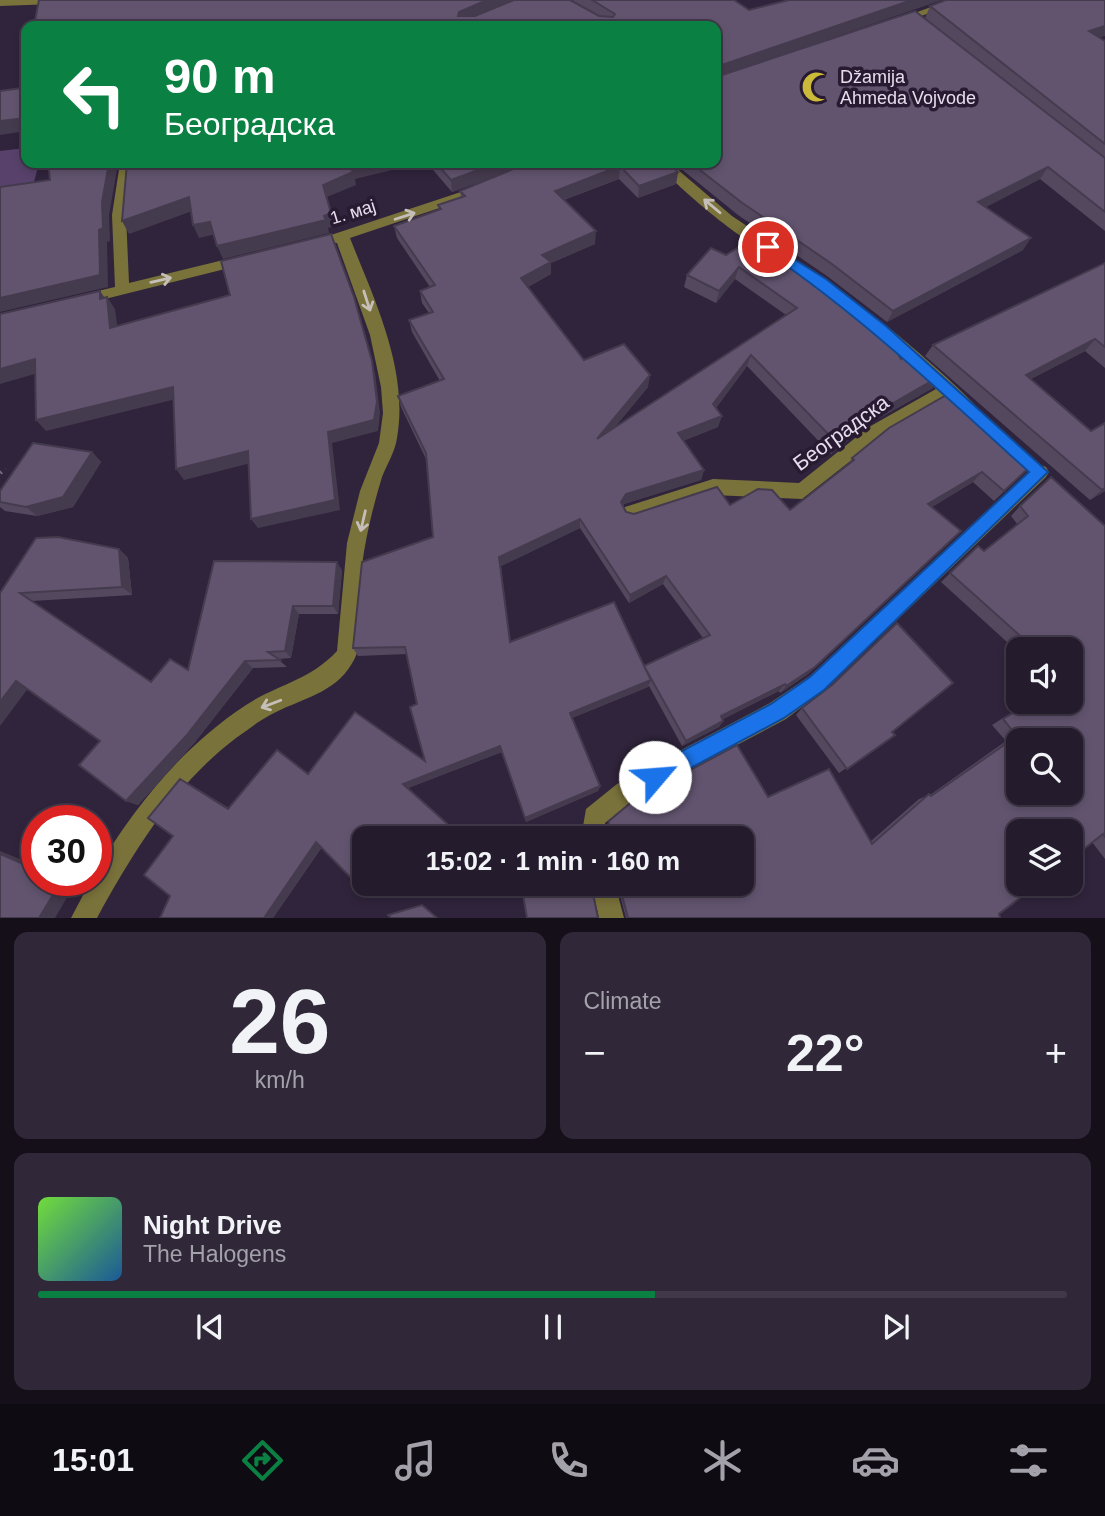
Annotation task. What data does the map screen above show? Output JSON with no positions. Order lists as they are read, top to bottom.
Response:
{
  "streets": {
    "street": ["1. мај", "Београдска"]
  },
  "one_way": ["1. мај"],
  "places": {
    "mosque": ["Džamija Ahmeda Vojvode"]
  },
  "page": {
    "turn": ["90 m", "Београдска"],
    "limit": "30",
    "trip": "15:02 · 1 min · 160 m",
    "tile": [
      ["26", "km/h"],
      "Climate"
    ],
    "heat": ["−", "22°", "+"],
    "song": ["Night Drive", "The Halogens"],
    "tabs": "15:01"
  }
}
